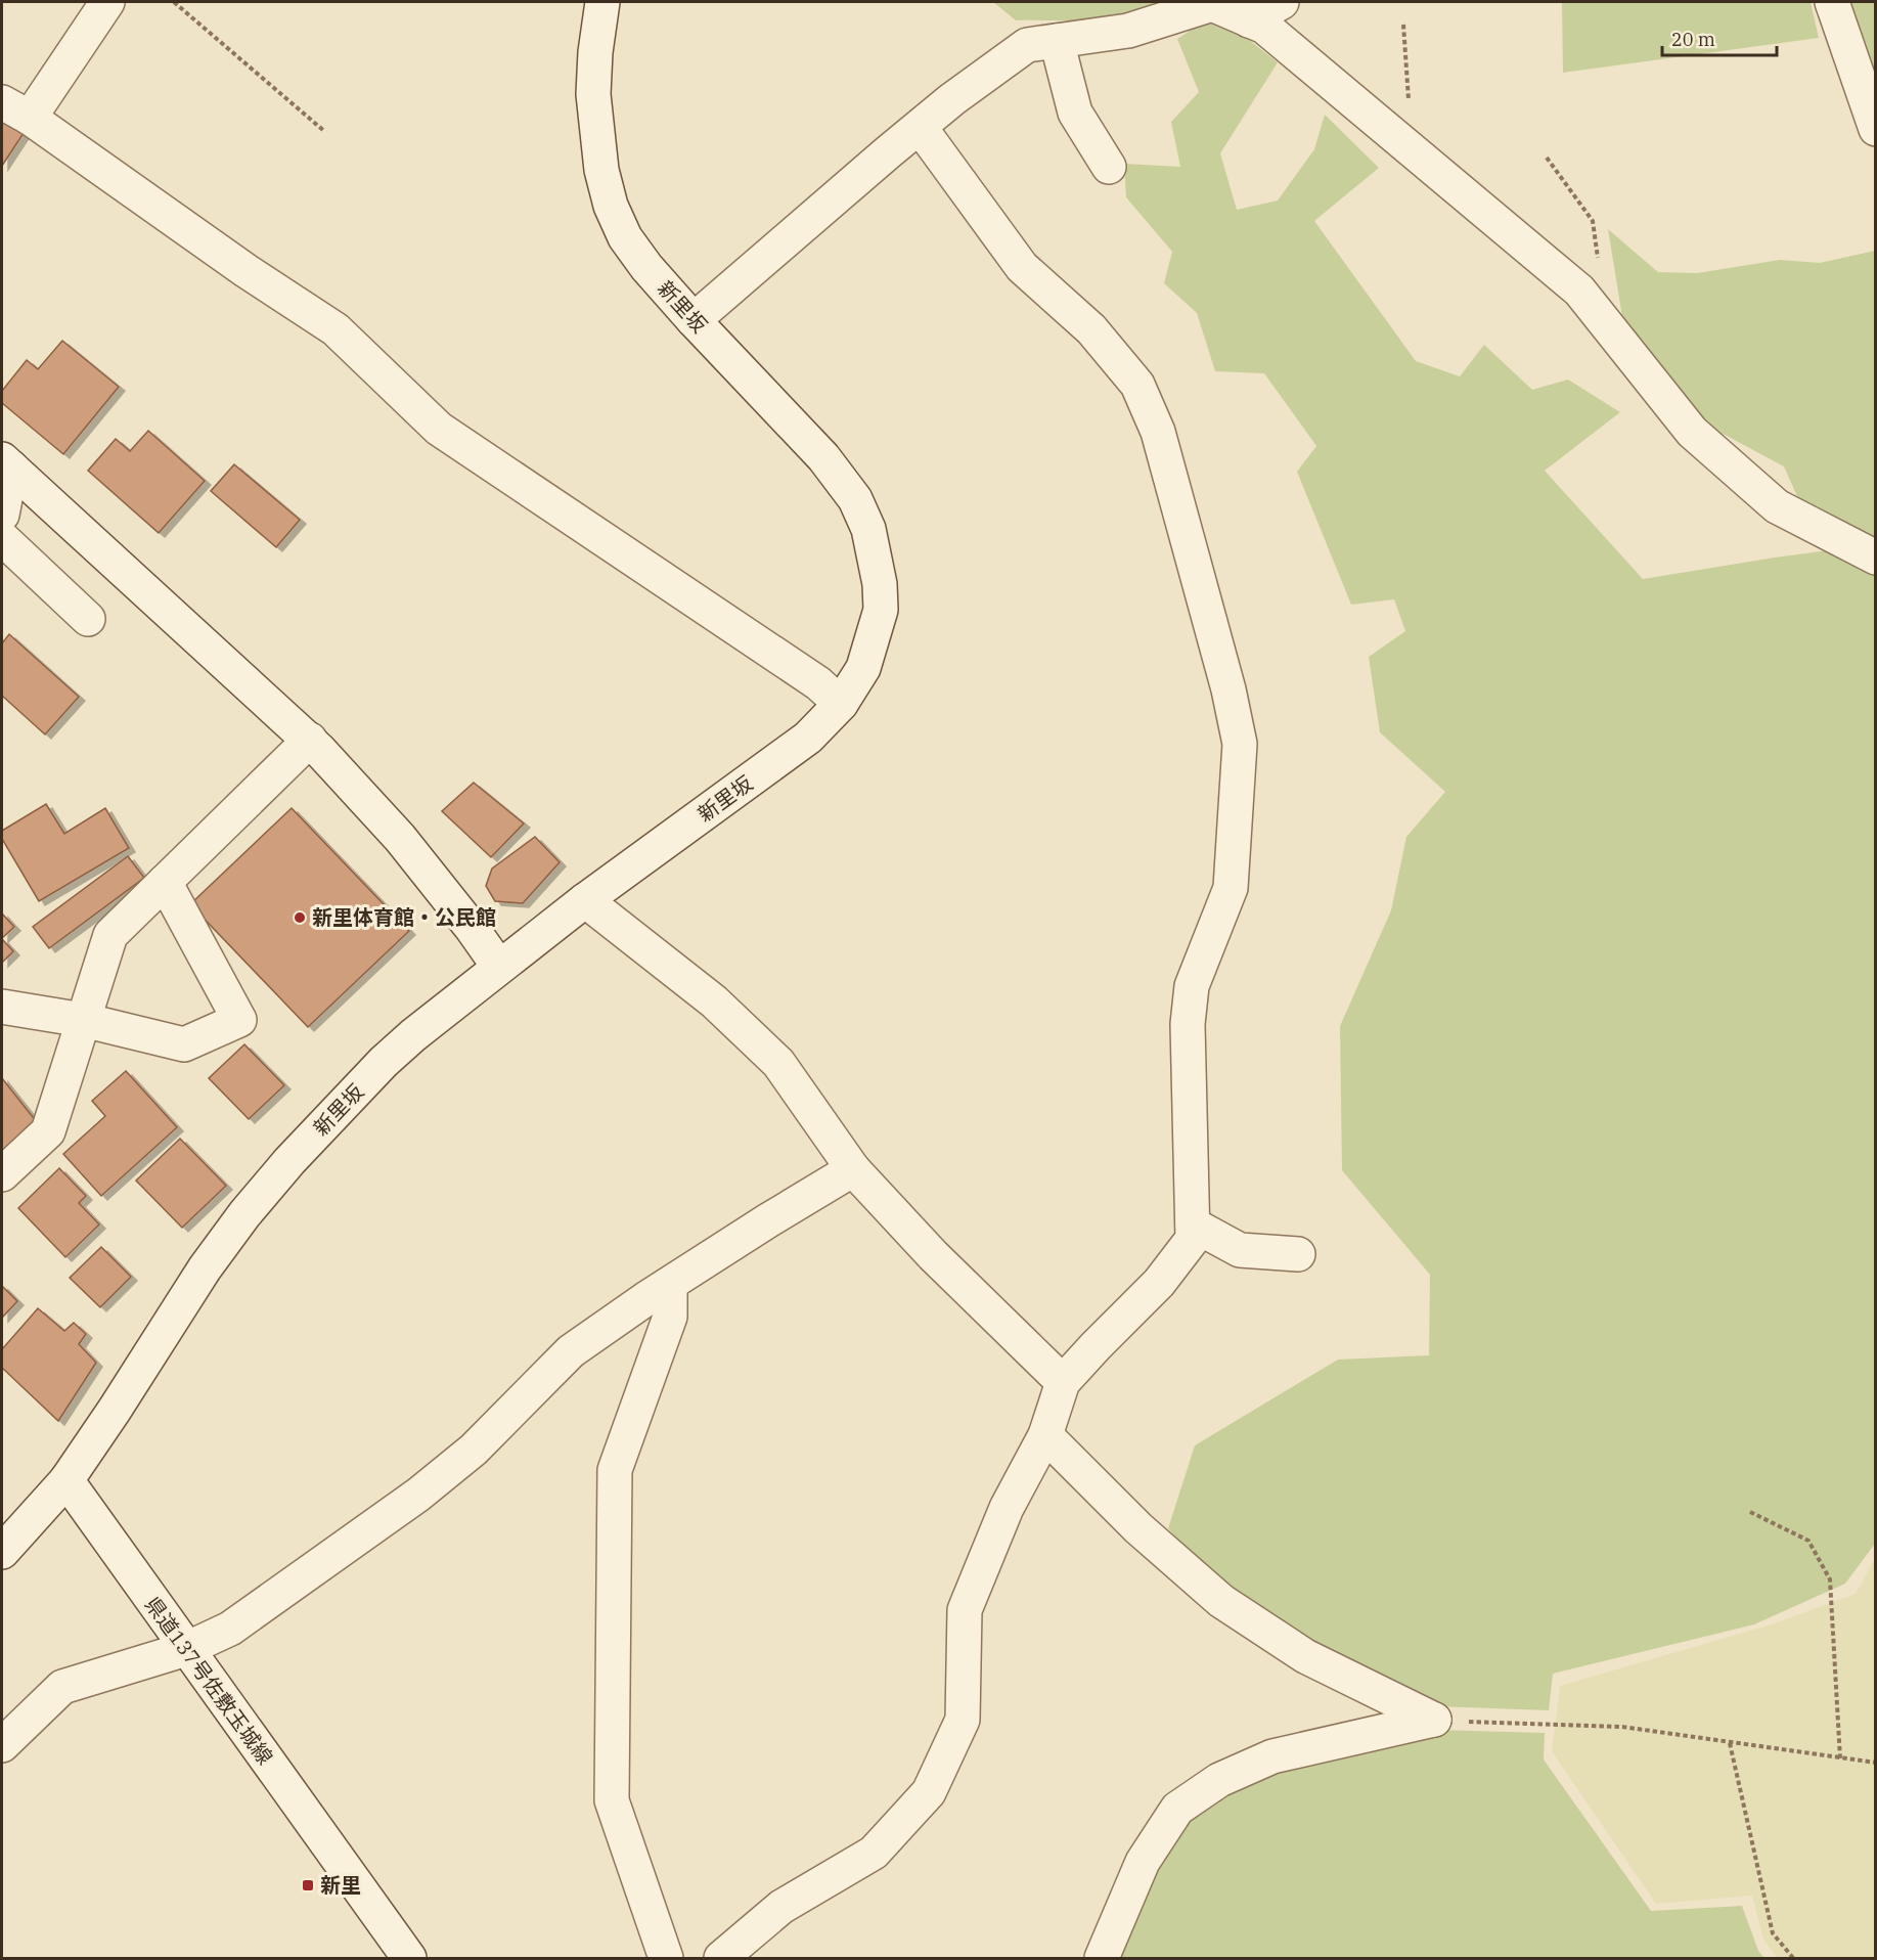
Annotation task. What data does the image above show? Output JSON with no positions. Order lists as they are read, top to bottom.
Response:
{
  "streets": {
    "street": ["新里坂", "県道137号佐敷玉城線"]
  },
  "crossings": [
    ["新里坂", "県道137号佐敷玉城線"]
  ],
  "places": {
    "other": ["新里体育館・公民館"],
    "transit": ["新里"]
  },
  "scale_bar": "20 m"
}
